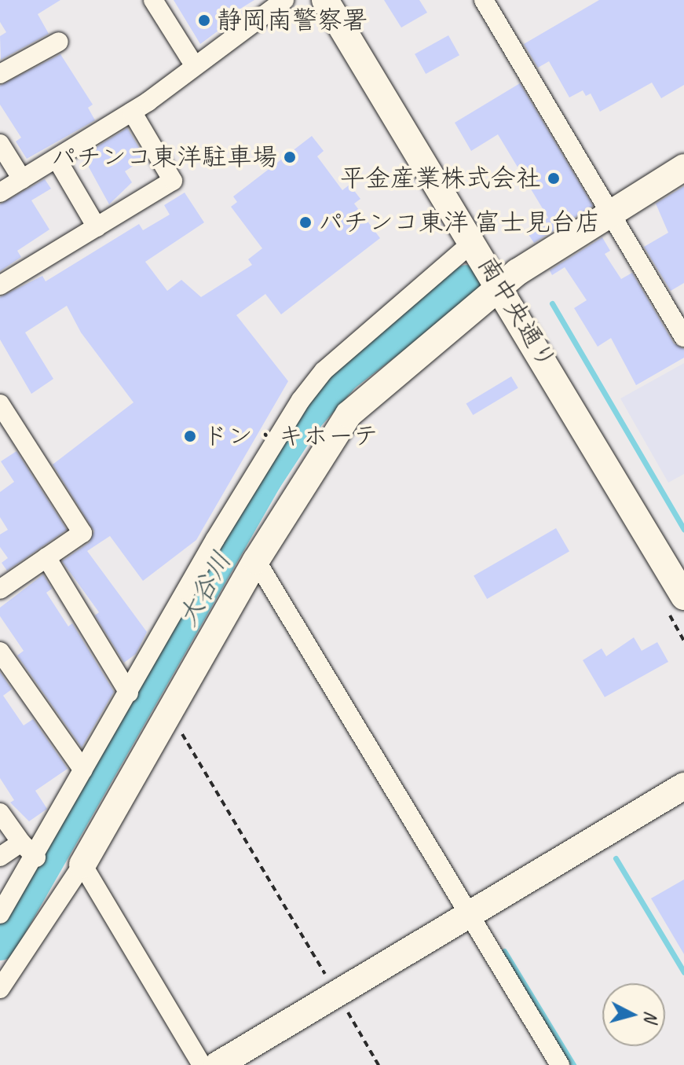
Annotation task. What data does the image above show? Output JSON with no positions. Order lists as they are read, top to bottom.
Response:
{
  "streets": {
    "street": ["南中央通り"]
  },
  "water": ["大谷川"],
  "places": [
    "静岡南警察署",
    "パチンコ東洋駐車場",
    "平金産業株式会社",
    "パチンコ東洋 富士見台店",
    "ドン・キホーテ"
  ],
  "north": "right"
}
